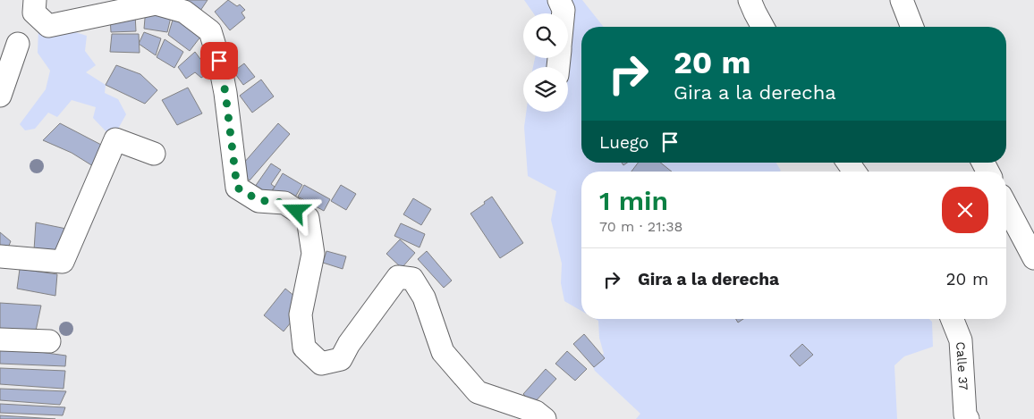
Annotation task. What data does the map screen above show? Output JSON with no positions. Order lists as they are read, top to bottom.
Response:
{
  "streets": {
    "street": ["Calle 37"]
  },
  "page": {
    "turn": ["20 m", "Gira a la derecha"],
    "then": "Luego",
    "heading": ["1 min", "70 m · 21:38"],
    "list": [
      {
        "name": "Gira a la derecha",
        "value": "20 m"
      }
    ]
  }
}
